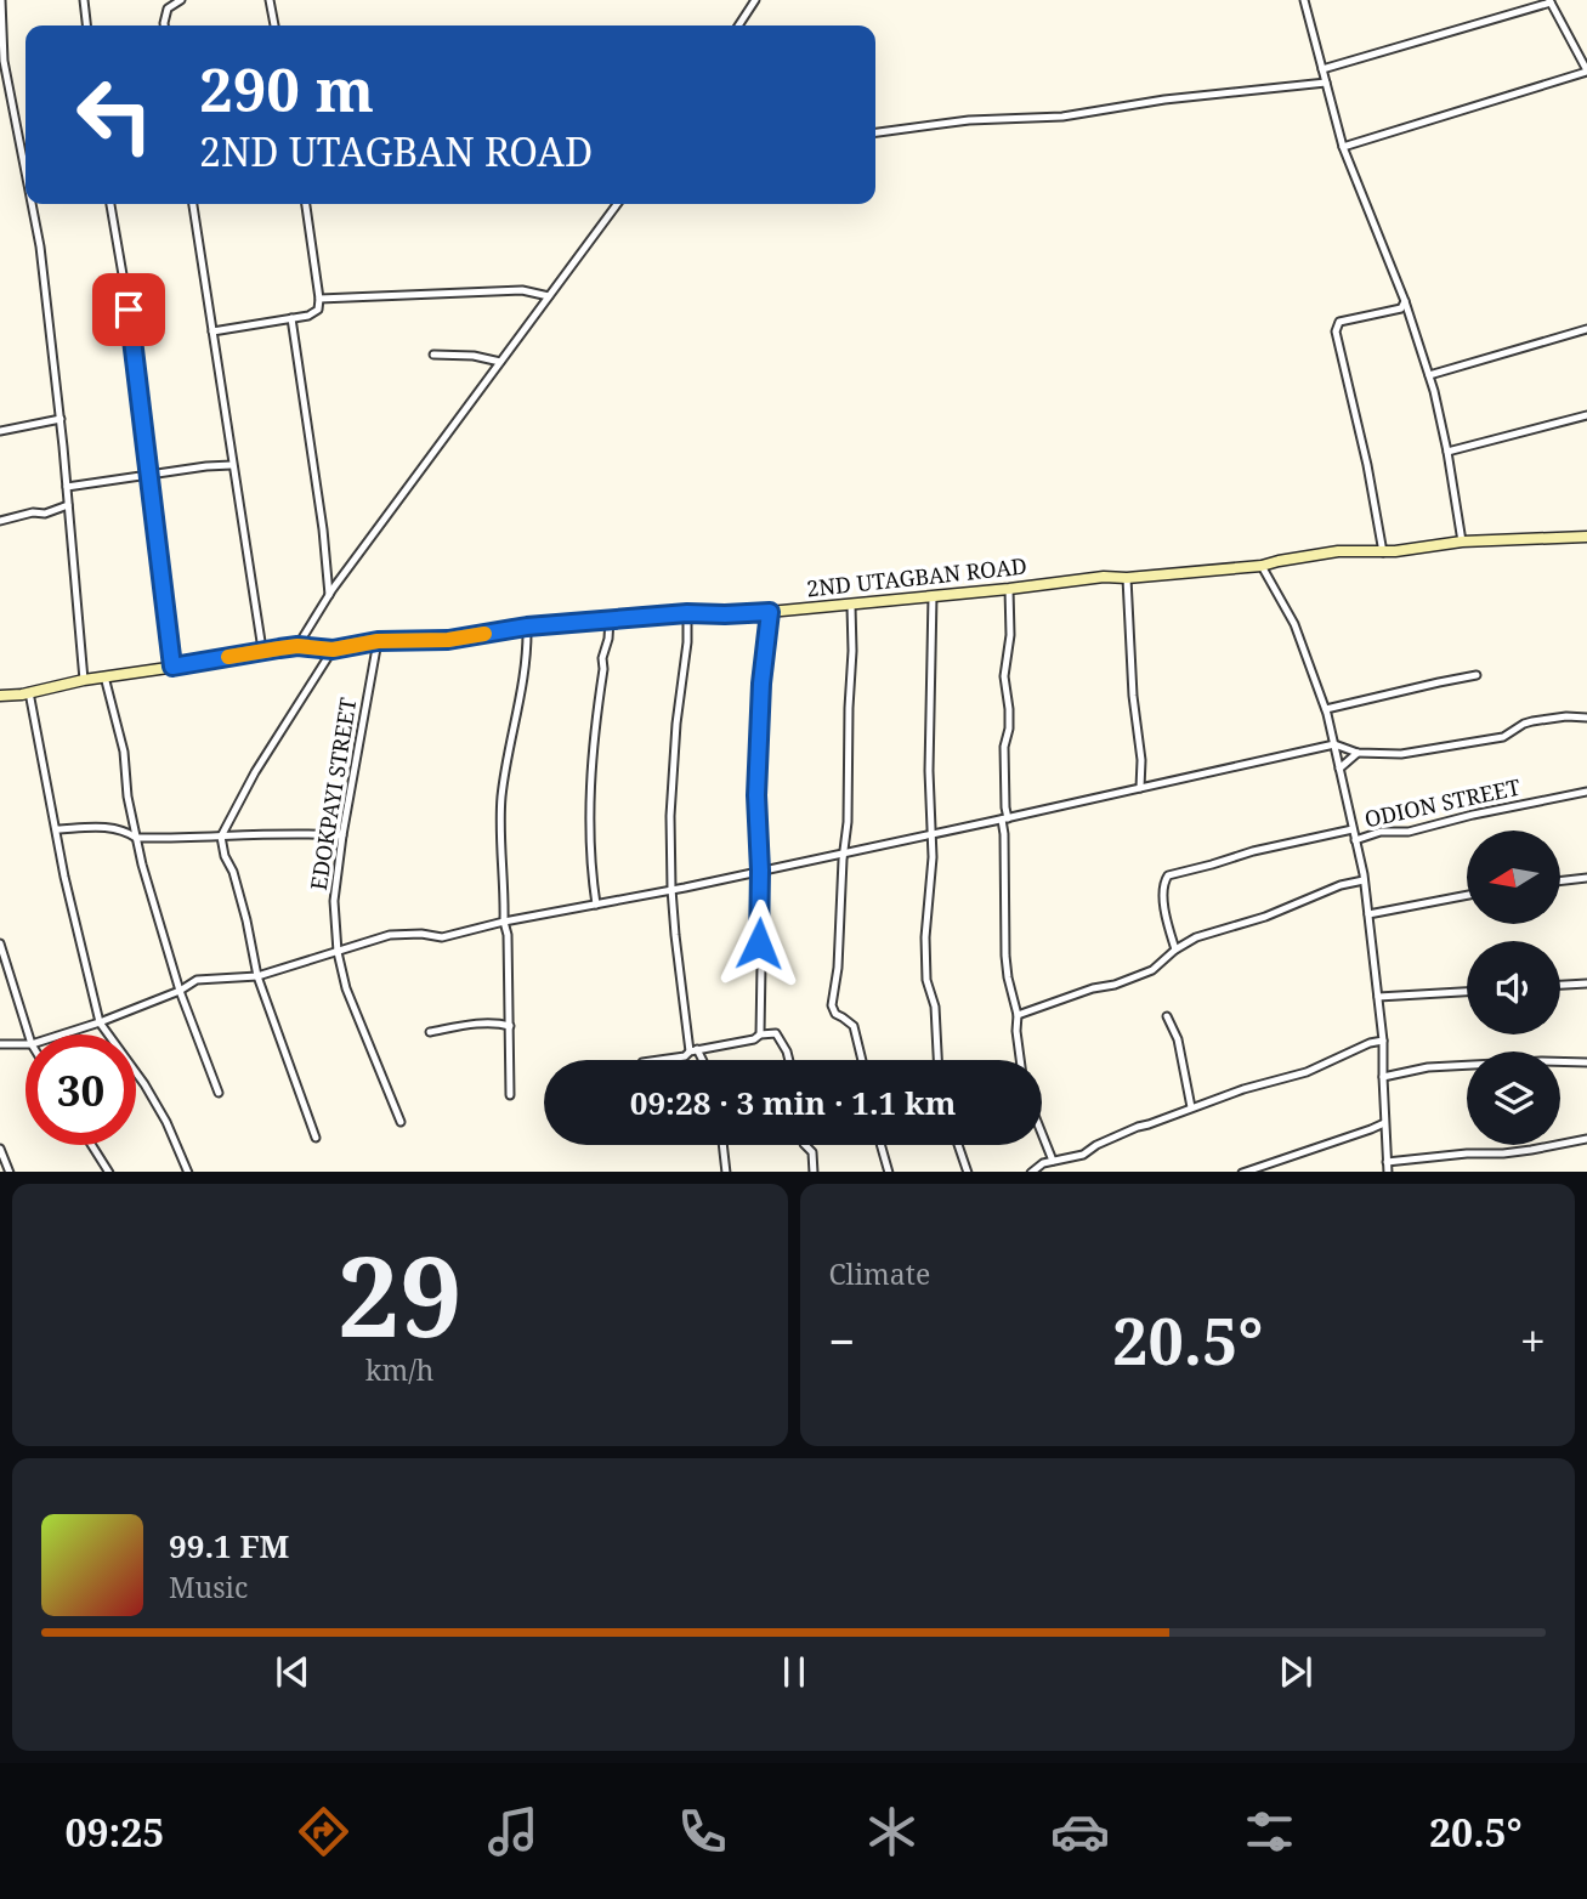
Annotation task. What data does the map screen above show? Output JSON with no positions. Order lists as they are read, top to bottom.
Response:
{
  "streets": {
    "street": ["2ND UTAGBAN ROAD", "EDOKPAYI STREET", "ODION STREET"]
  },
  "crossings": [
    ["2ND UTAGBAN ROAD", "EDOKPAYI STREET"]
  ],
  "north": "left",
  "page": {
    "turn": ["290 m", "2ND UTAGBAN ROAD"],
    "limit": "30",
    "trip": "09:28 · 3 min · 1.1 km",
    "tile": [
      ["29", "km/h"],
      "Climate"
    ],
    "heat": ["−", "20.5°", "+"],
    "song": ["99.1 FM", "Music"],
    "tabs": ["09:25", "20.5°"]
  }
}
